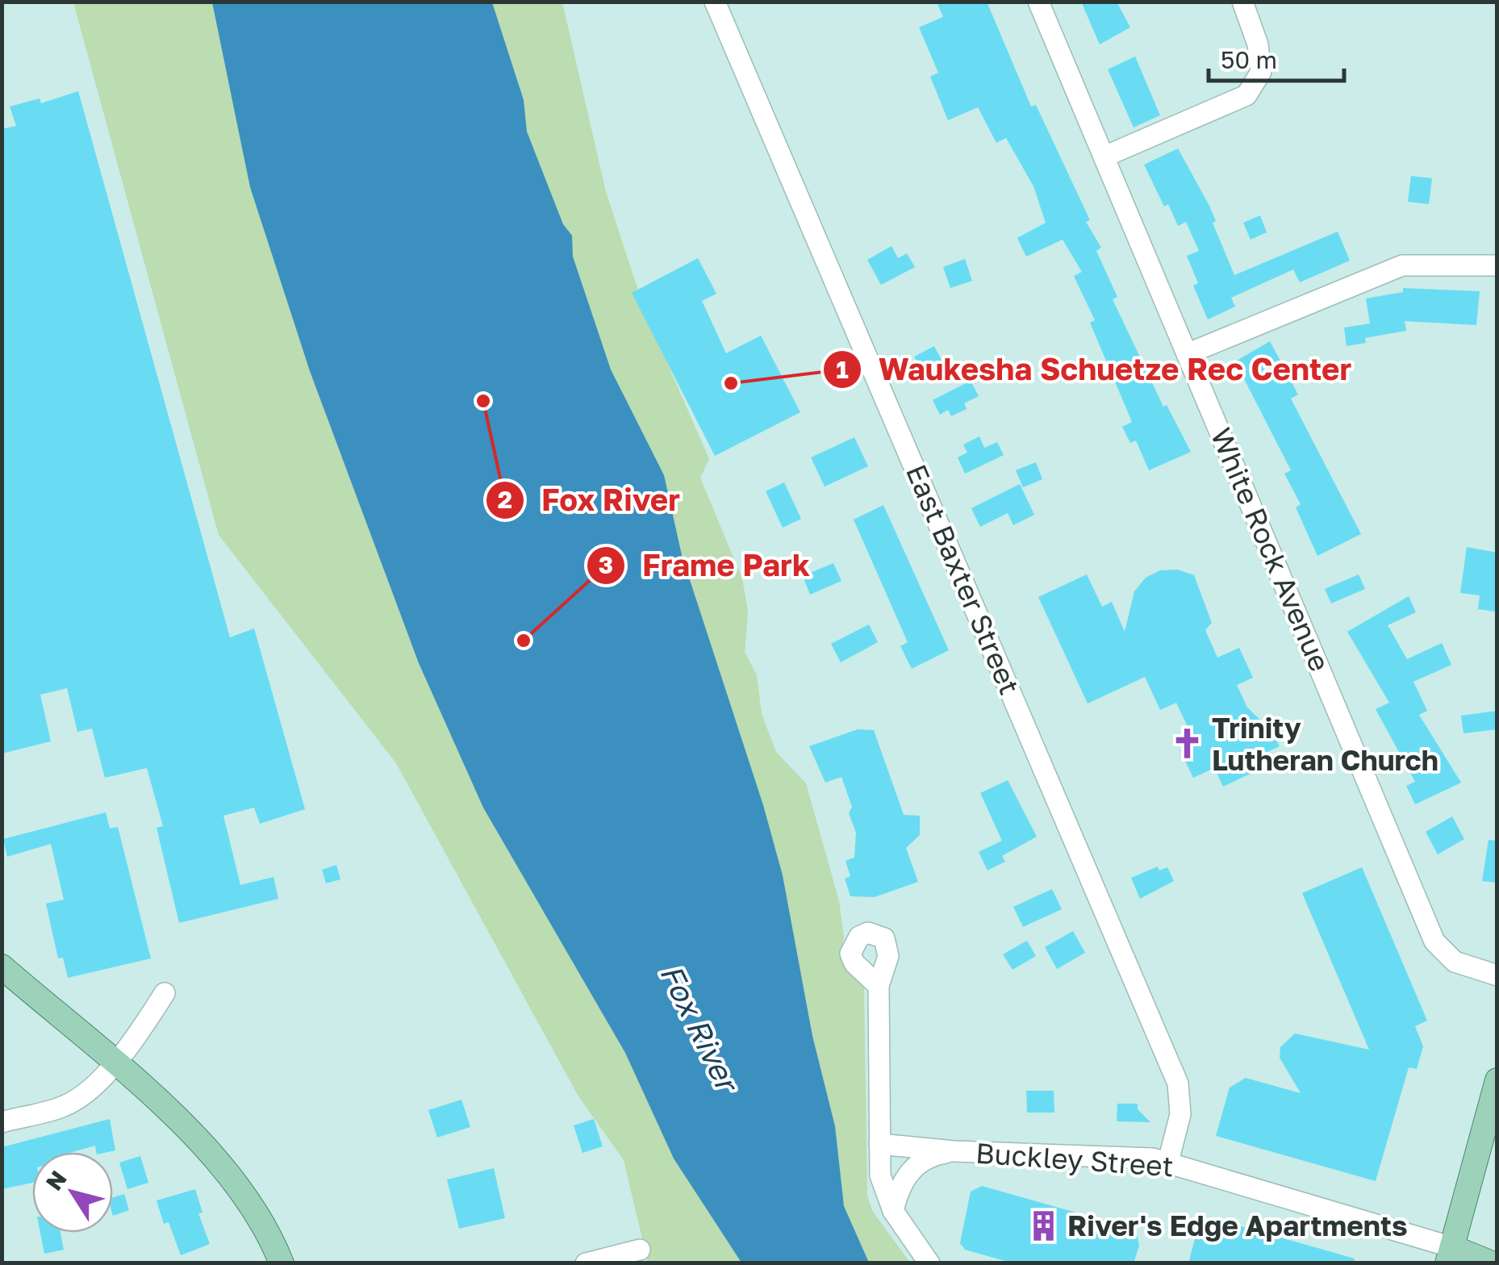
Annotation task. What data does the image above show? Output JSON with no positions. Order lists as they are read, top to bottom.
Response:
{
  "streets": {
    "street": ["White Rock Avenue", "East Baxter Street", "Buckley Street"]
  },
  "crossings": [
    ["East Baxter Street", "Buckley Street"]
  ],
  "water": ["Fox River"],
  "places": {
    "other": ["Waukesha Schuetze Rec Center", "Fox River", "Frame Park"],
    "church": ["Trinity Lutheran Church"],
    "building": ["River's Edge Apartments"]
  },
  "scale_bar": "50 m",
  "north": "top left"
}
